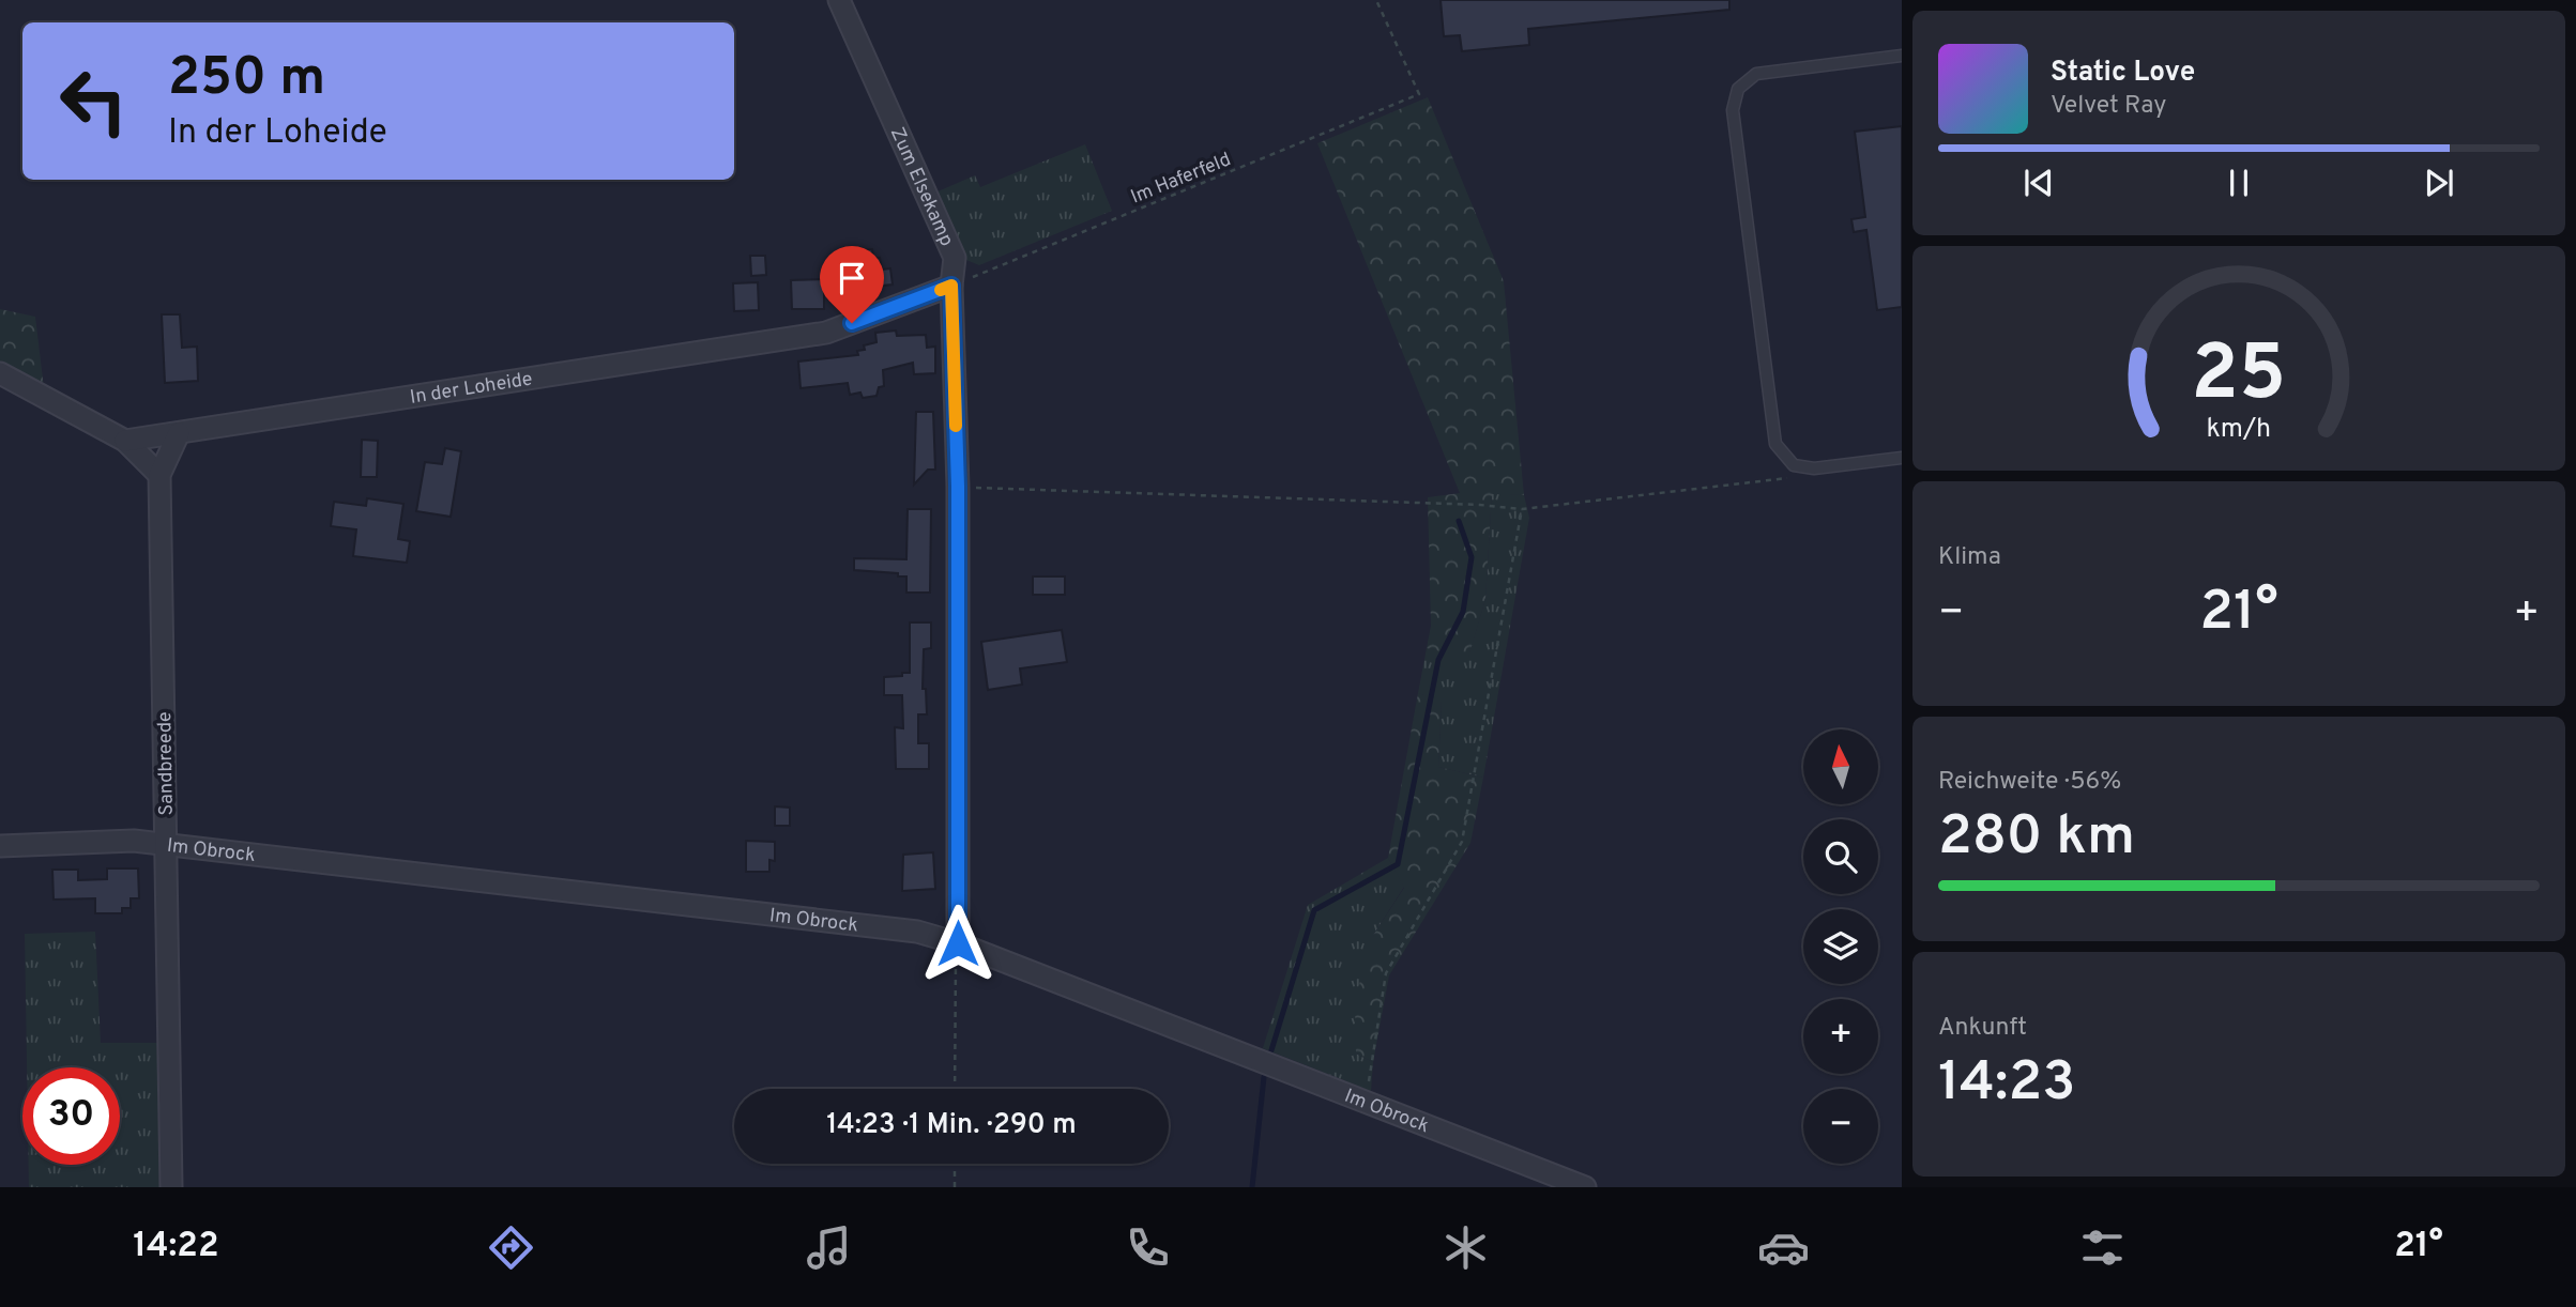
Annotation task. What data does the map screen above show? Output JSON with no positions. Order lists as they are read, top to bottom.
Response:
{
  "streets": {
    "street": [
      "Zum Elsekamp",
      "In der Loheide",
      "Sandbreede",
      "Im Obrock"
    ],
    "path": ["Im Haferfeld"]
  },
  "crossings": [
    ["Im Haferfeld", "Zum Elsekamp"],
    ["Im Haferfeld", "In der Loheide"],
    ["Zum Elsekamp", "In der Loheide"],
    ["Zum Elsekamp", "Im Obrock"],
    ["In der Loheide", "Sandbreede"],
    ["Sandbreede", "Im Obrock"]
  ],
  "north": "top",
  "page": {
    "turn": ["250 m", "In der Loheide"],
    "song": ["Static Love", "Velvet Ray"],
    "tile": [
      "Klima",
      ["Reichweite · 56%", "280 km"],
      ["Ankunft", "14:23"]
    ],
    "heat": ["−", "21°", "+"],
    "map_buttons": ["+", "−"],
    "limit": "30",
    "trip": "14:23 · 1 Min. · 290 m",
    "tabs": ["14:22", "21°"],
    "gauge": ["25", "km/h"]
  }
}
